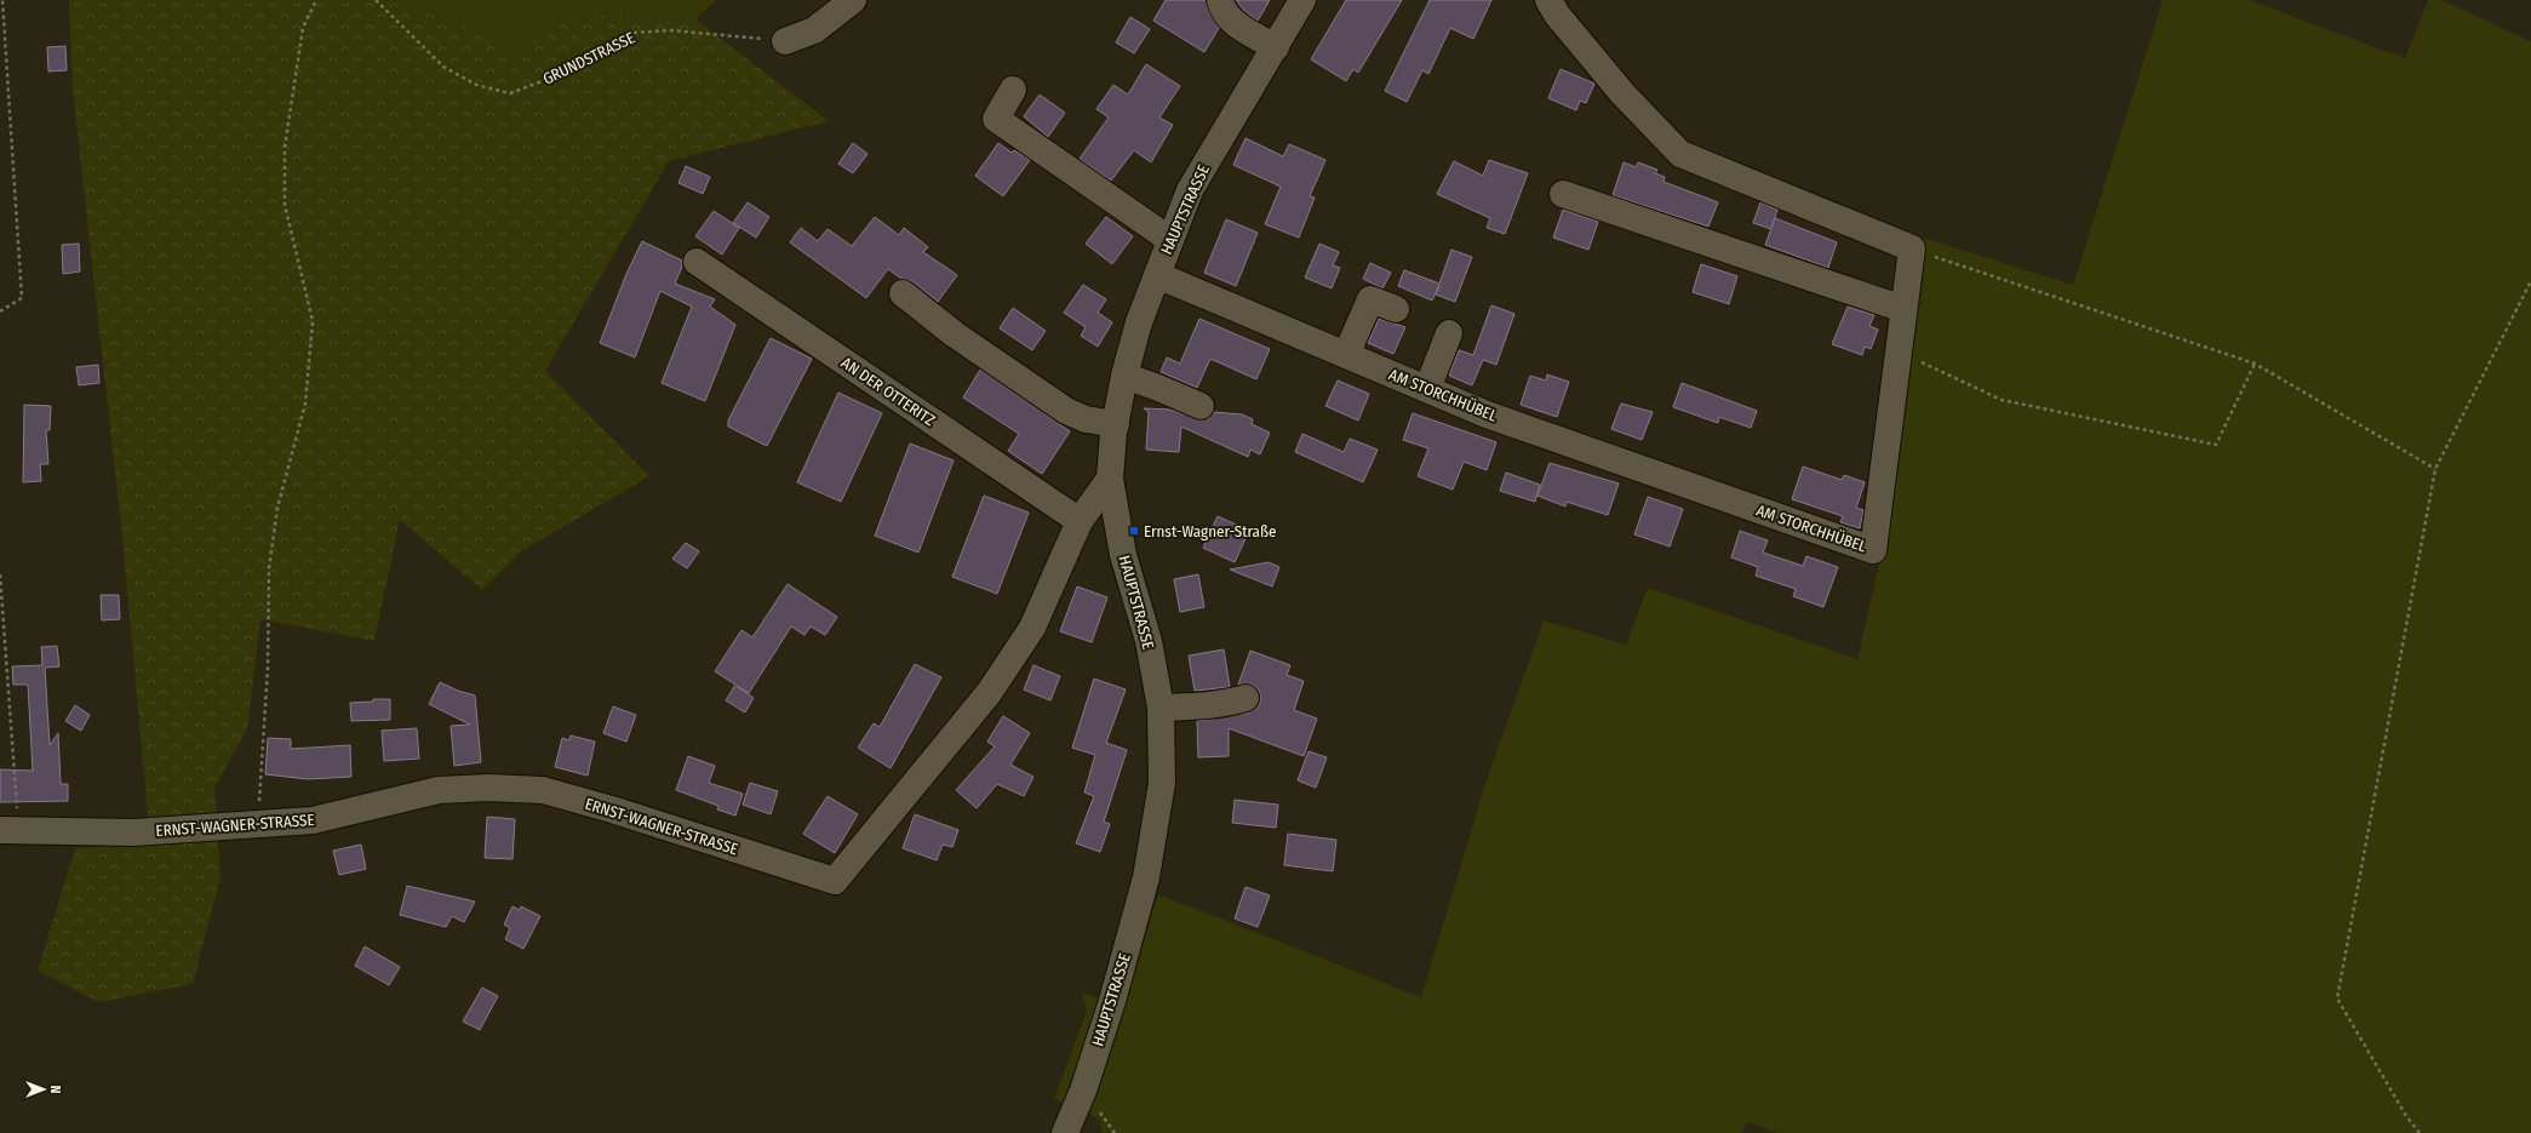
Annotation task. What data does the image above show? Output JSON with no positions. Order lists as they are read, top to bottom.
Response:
{
  "streets": {
    "street": [
      "HAUPTSTRASSE",
      "AN DER OTTERITZ",
      "AM STORCHHÜBEL",
      "ERNST-WAGNER-STRASSE"
    ],
    "path": ["GRUNDSTRASSE"]
  },
  "crossings": [
    ["HAUPTSTRASSE", "AM STORCHHÜBEL"],
    ["HAUPTSTRASSE", "ERNST-WAGNER-STRASSE"],
    ["AN DER OTTERITZ", "ERNST-WAGNER-STRASSE"]
  ],
  "places": {
    "transit": ["Ernst-Wagner-Straße"]
  },
  "north": "right"
}
